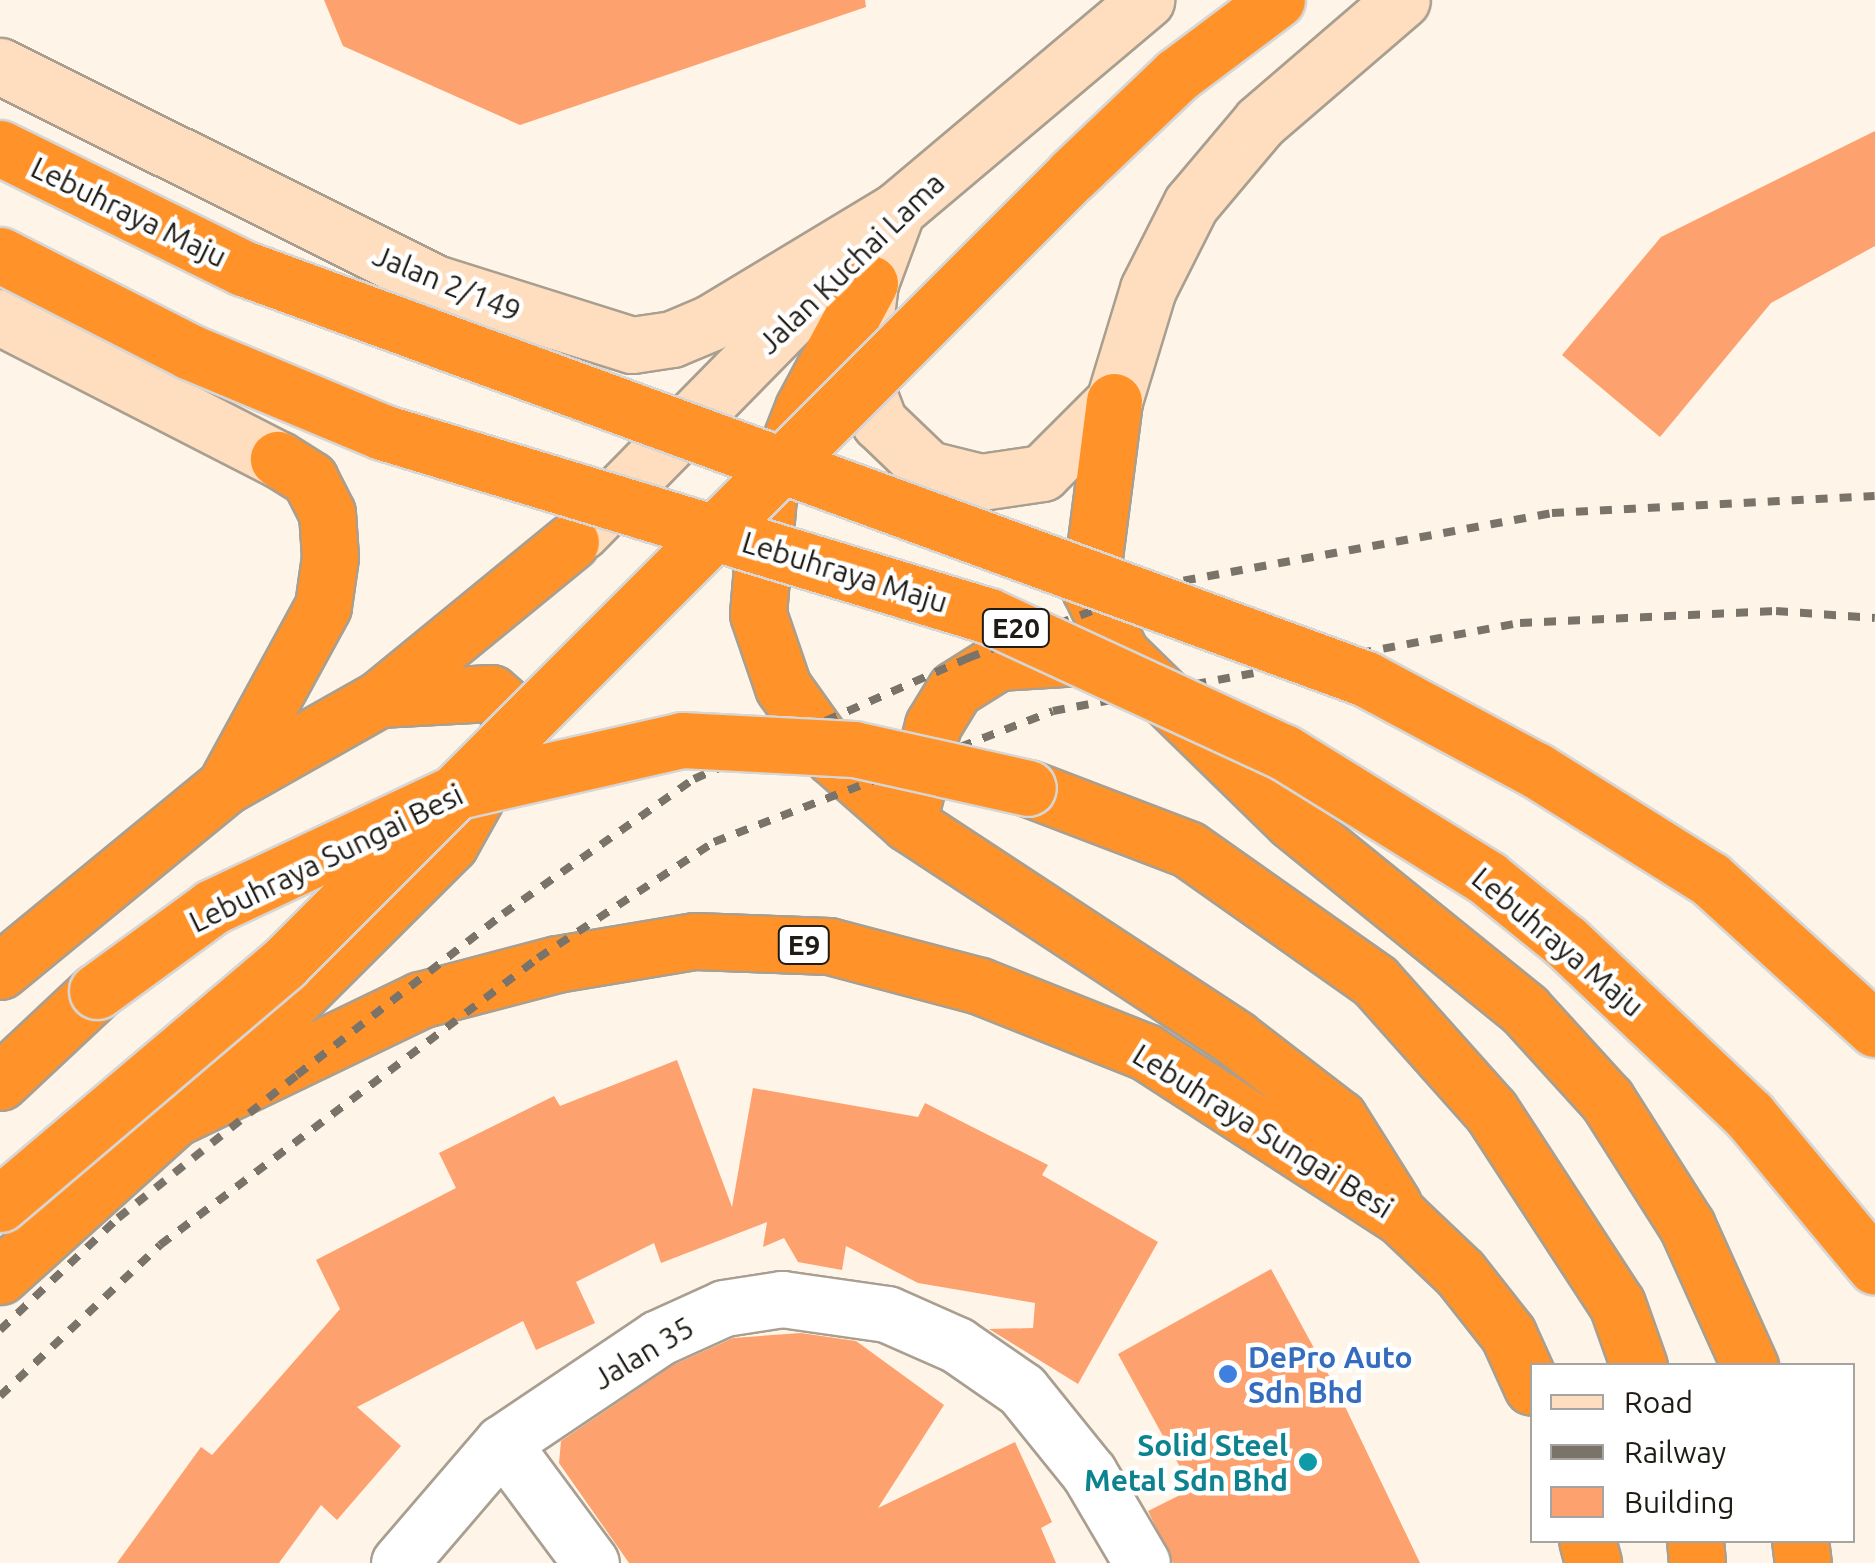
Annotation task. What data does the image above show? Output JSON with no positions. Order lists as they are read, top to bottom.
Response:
{
  "streets": {
    "highway": [
      "Lebuhraya Maju",
      "E20",
      "Lebuhraya Sungai Besi",
      "E9"
    ],
    "main road": ["Jalan Kuchai Lama", "Jalan 2/149"],
    "street": ["Jalan 35"]
  },
  "crossings": [
    ["Jalan Kuchai Lama", "Jalan 2/149"]
  ],
  "places": ["DePro Auto Sdn Bhd", "Solid Steel Metal Sdn Bhd"],
  "legend": ["Road", "Railway", "Building"]
}
